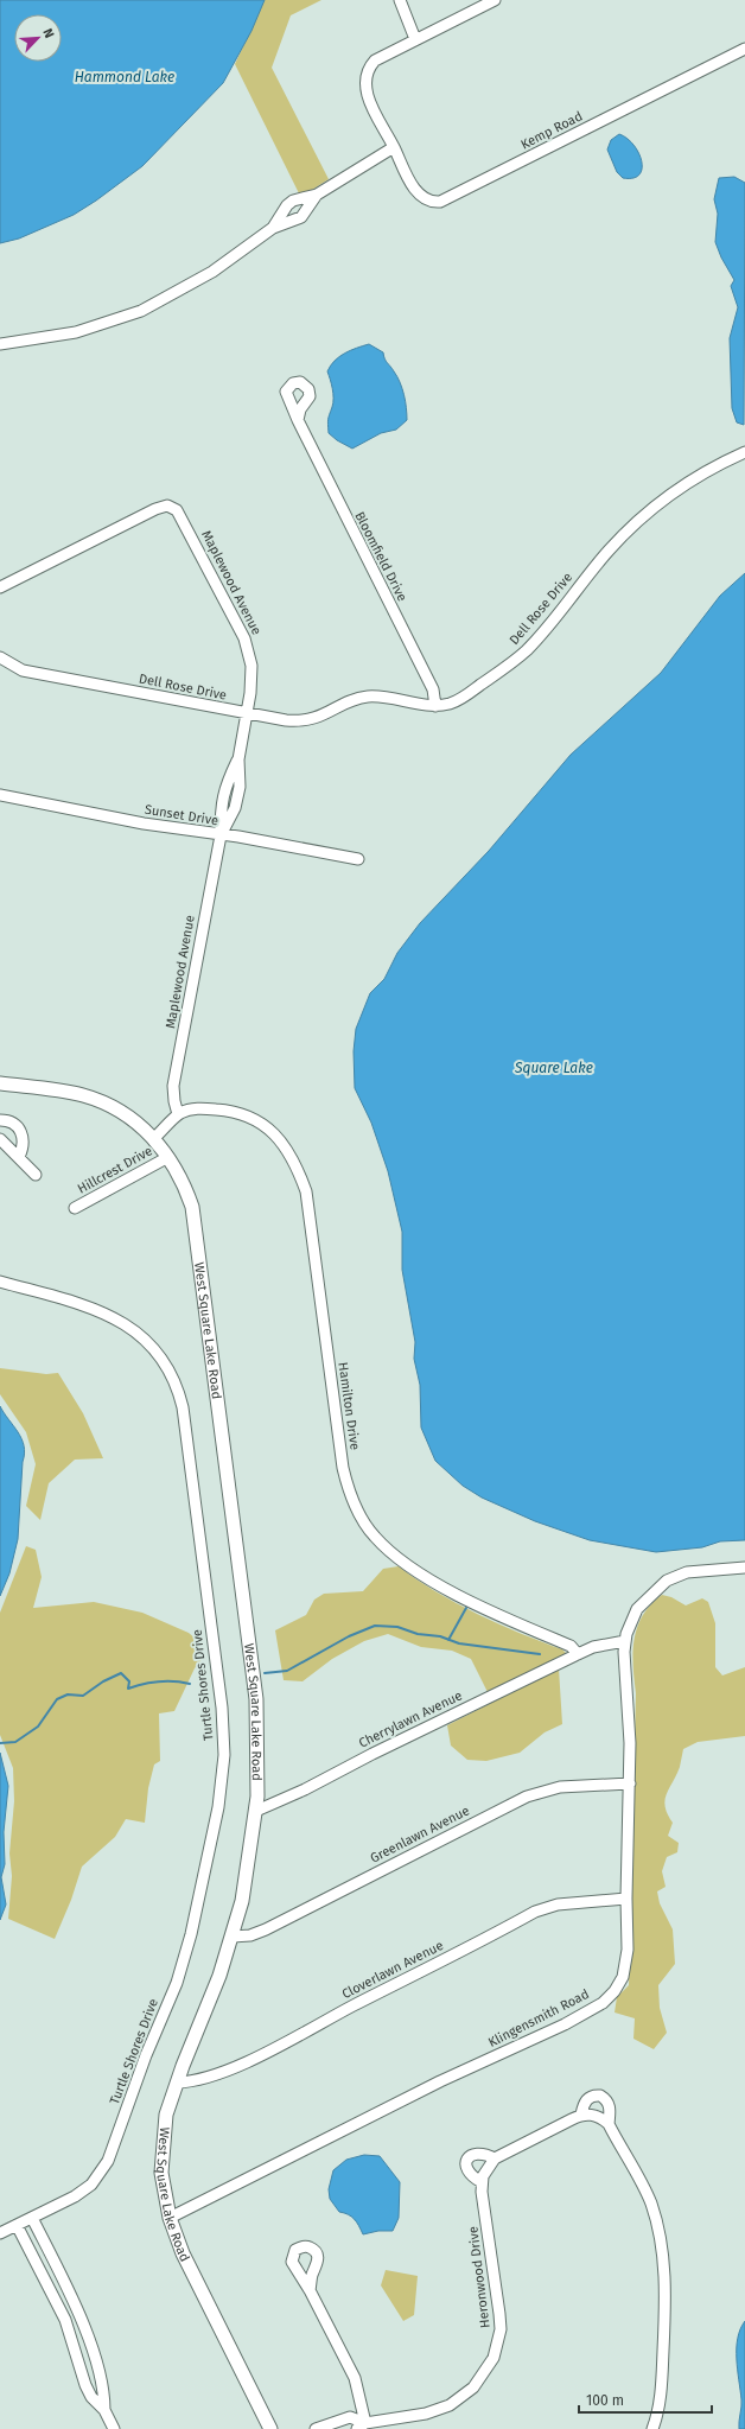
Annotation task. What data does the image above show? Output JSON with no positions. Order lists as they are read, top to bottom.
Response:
{
  "streets": {
    "street": [
      "Kemp Road",
      "Bloomfield Drive",
      "Maplewood Avenue",
      "Dell Rose Drive",
      "Sunset Drive",
      "Hillcrest Drive",
      "West Square Lake Road",
      "Hamilton Drive",
      "Turtle Shores Drive",
      "Cherrylawn Avenue",
      "Greenlawn Avenue",
      "Cloverlawn Avenue",
      "Klingensmith Road",
      "Heronwood Drive"
    ]
  },
  "crossings": [
    ["Bloomfield Drive", "Dell Rose Drive"],
    ["Maplewood Avenue", "Dell Rose Drive"],
    ["Maplewood Avenue", "Sunset Drive"],
    ["Maplewood Avenue", "Hamilton Drive"],
    ["Hillcrest Drive", "West Square Lake Road"],
    ["West Square Lake Road", "Cherrylawn Avenue"],
    ["West Square Lake Road", "Greenlawn Avenue"],
    ["West Square Lake Road", "Cloverlawn Avenue"],
    ["West Square Lake Road", "Klingensmith Road"],
    ["Hamilton Drive", "Cherrylawn Avenue"],
    ["Greenlawn Avenue", "Klingensmith Road"],
    ["Cloverlawn Avenue", "Klingensmith Road"]
  ],
  "water": ["Hammond Lake", "Square Lake"],
  "scale_bar": "100 m",
  "north": "top right"
}
